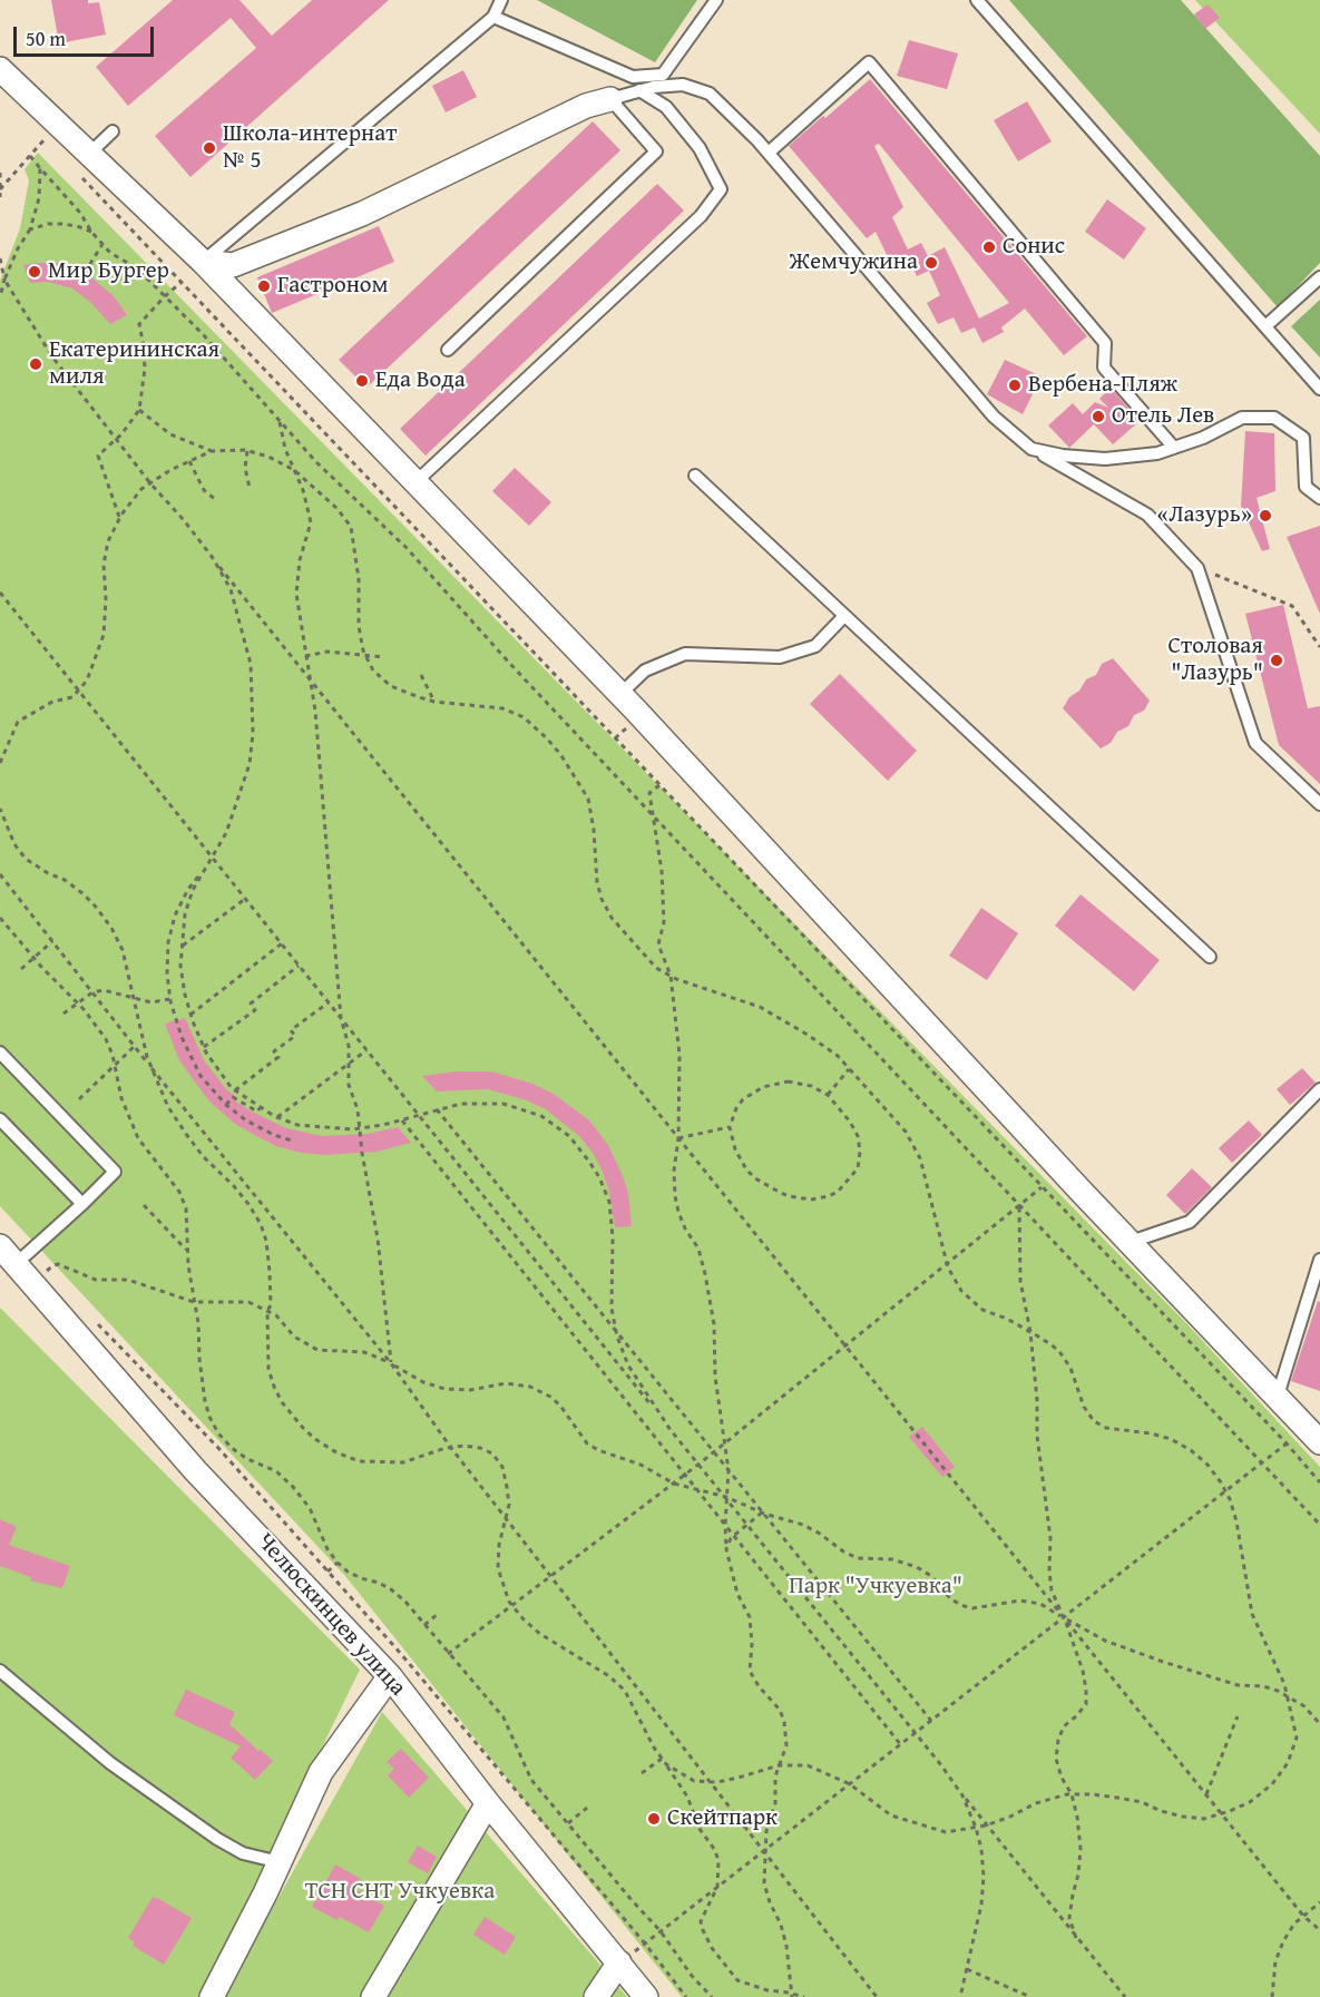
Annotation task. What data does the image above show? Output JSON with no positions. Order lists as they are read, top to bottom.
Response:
{
  "streets": {
    "street": ["Челюскинцев улица"]
  },
  "parks": ["Парк \"Учкуевка\"", "ТСН СНТ Учкуевка"],
  "places": [
    "Школа-интернат № 5",
    "Сонис",
    "Жемчужина",
    "Мир Бургер",
    "Гастроном",
    "Екатерининская миля",
    "Еда Вода",
    "Вербена-Пляж",
    "Отель Лев",
    "«Лазурь»",
    "Столовая \"Лазурь\"",
    "Скейтпарк"
  ],
  "scale_bar": "50 m"
}
